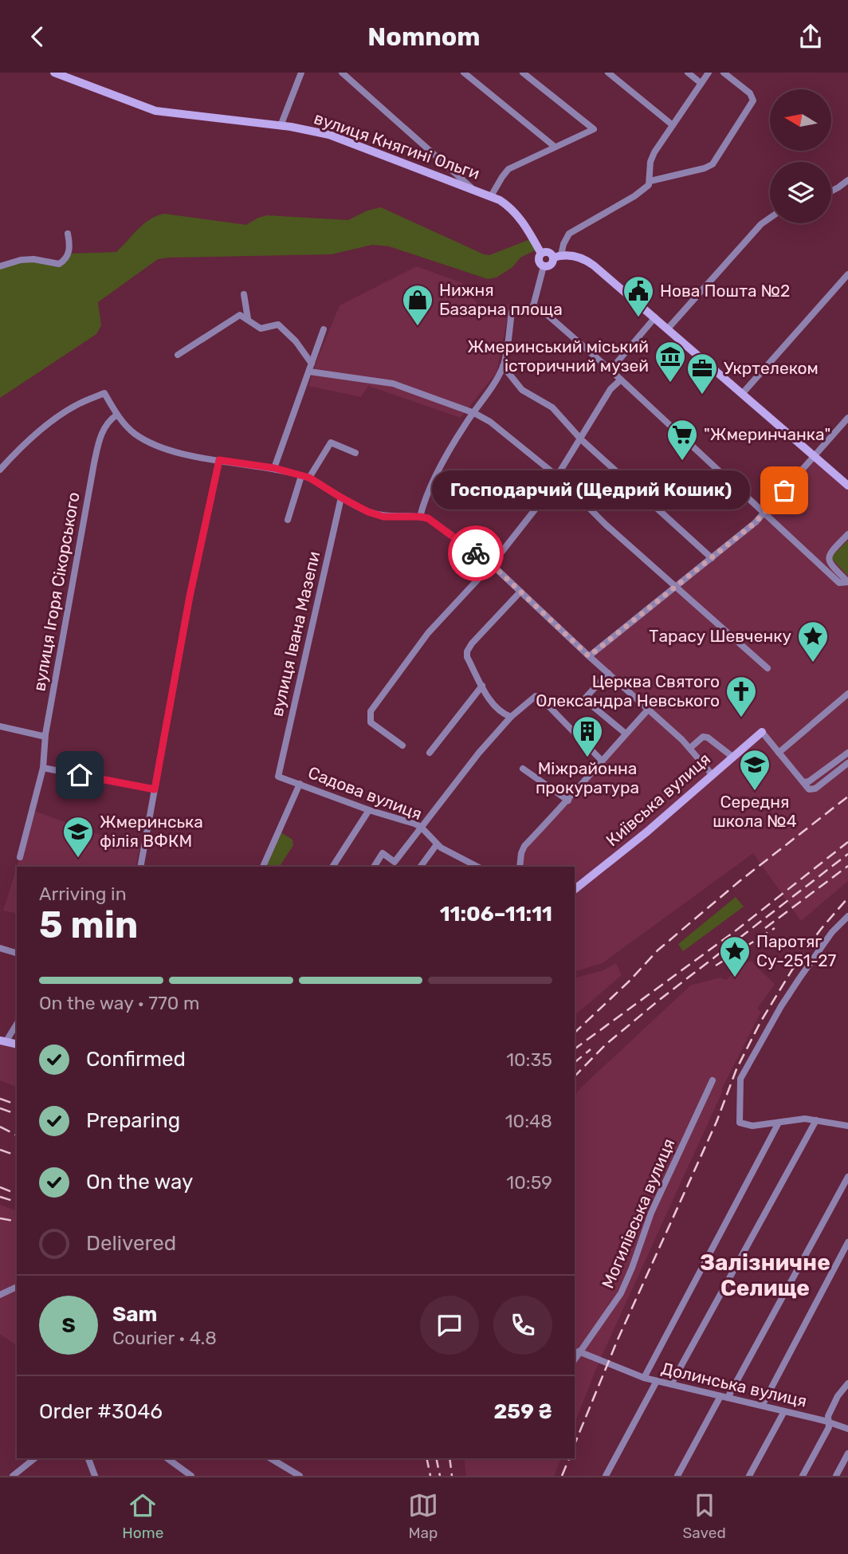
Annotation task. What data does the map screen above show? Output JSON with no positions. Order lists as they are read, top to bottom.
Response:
{
  "streets": {
    "street": [
      "вулиця Княгині Ольги",
      "вулиця Ігоря Сікорського",
      "вулиця Івана Мазепи",
      "Садова вулиця",
      "Київська вулиця",
      "Могилівська вулиця",
      "Долинська вулиця"
    ]
  },
  "crossings": [
    ["вулиця Івана Мазепи", "Садова вулиця"],
    ["Могилівська вулиця", "Долинська вулиця"]
  ],
  "districts": ["Залізничне Селище"],
  "places": {
    "public building": ["Нова Пошта №2"],
    "shop": ["Нижня Базарна площа"],
    "museum": ["Жмеринський міський історичний музей"],
    "office": ["Укртелеком"],
    "supermarket": ["\"Жмеринчанка\""],
    "other": ["Господарчий (Щедрий Кошик)"],
    "place": ["Тарасу Шевченку", "Паротяг Су-251-27"],
    "church": ["Церква Святого Олександра Невського"],
    "building": ["Міжрайонна прокуратура"],
    "school or university": ["Середня школа №4", "Жмеринська філія ВФКМ"]
  },
  "north": "left",
  "page": {
    "header": "Nomnom",
    "bubble": "Господарчий (Щедрий Кошик)",
    "heading": ["5 min", "Arriving in", "11:06–11:11"],
    "panel": [
      "Sam",
      "Courier · 4.8",
      "Order #3046",
      "259 ₴"
    ],
    "bar": "On the way · 770 m",
    "list": [
      ["Confirmed", "10:35"],
      ["Preparing", "10:48"],
      ["On the way", "10:59"],
      "Delivered"
    ],
    "round": "S",
    "tabs": ["Home", "Map", "Saved"]
  }
}
